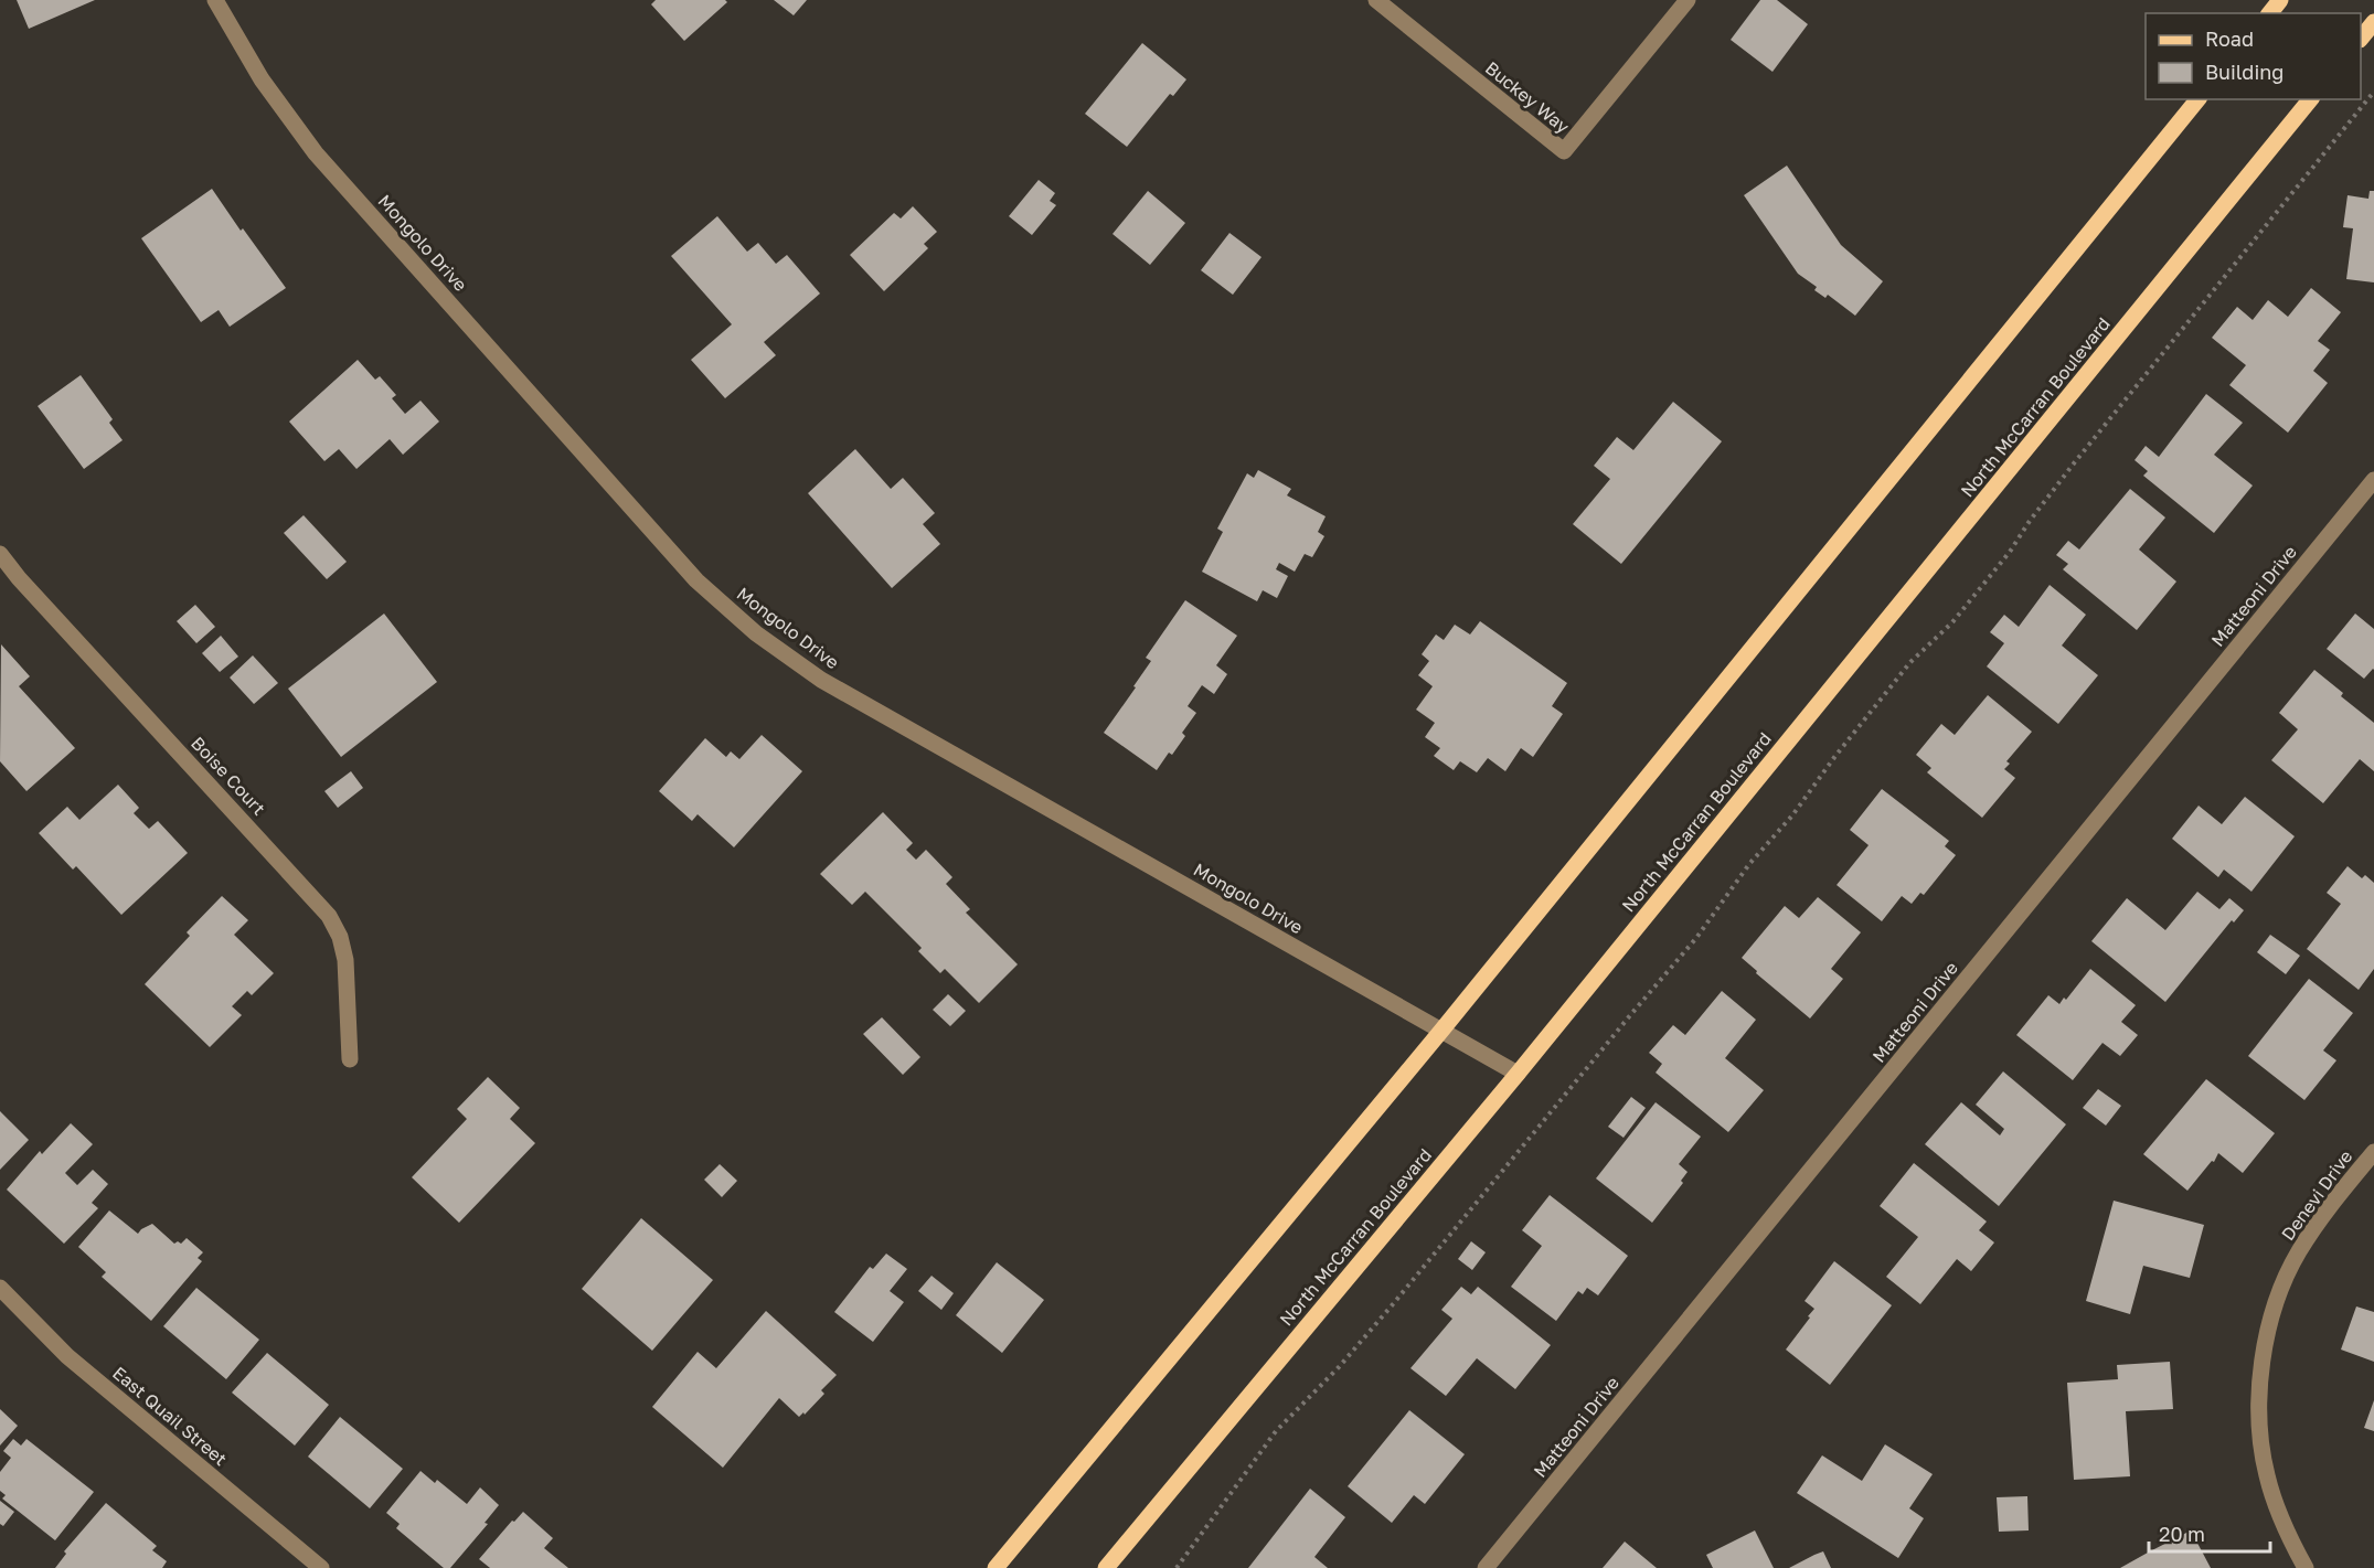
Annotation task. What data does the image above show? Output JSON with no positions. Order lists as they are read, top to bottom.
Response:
{
  "streets": {
    "main road": ["North McCarran Boulevard"],
    "street": [
      "Buckey Way",
      "Mongolo Drive",
      "Matteoni Drive",
      "Boise Court",
      "Denevi Drive",
      "East Quail Street"
    ]
  },
  "crossings": [
    ["Mongolo Drive", "North McCarran Boulevard"]
  ],
  "legend": ["Road", "Building"],
  "scale_bar": "20 m"
}
